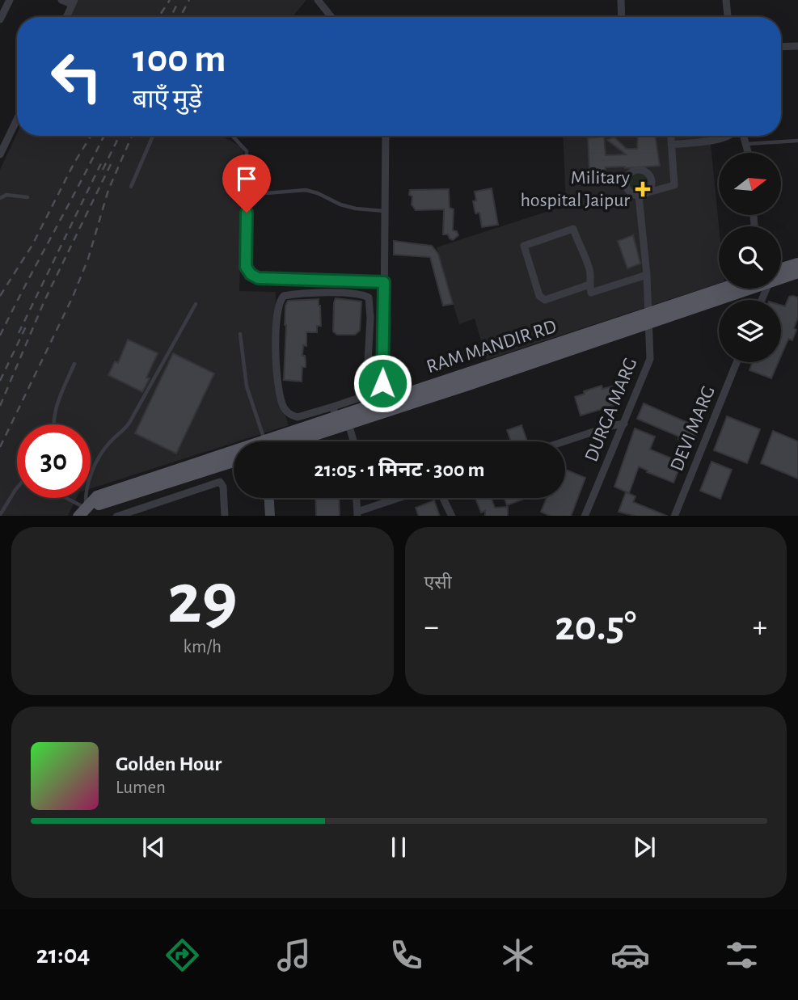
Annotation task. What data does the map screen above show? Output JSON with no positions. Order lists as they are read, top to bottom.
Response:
{
  "streets": {
    "main road": ["RAM MANDIR RD"],
    "street": ["DURGA MARG", "DEVI MARG"]
  },
  "crossings": [
    ["RAM MANDIR RD", "DURGA MARG"]
  ],
  "places": {
    "health": ["Military hospital Jaipur"]
  },
  "north": "right",
  "page": {
    "turn": ["100 m", "बाएँ मुड़ें"],
    "limit": "30",
    "trip": "21:05 · 1 मिनट · 300 m",
    "tile": [
      ["29", "km/h"],
      "एसी"
    ],
    "heat": ["−", "20.5°", "+"],
    "song": ["Golden Hour", "Lumen"],
    "tabs": "21:04"
  }
}
